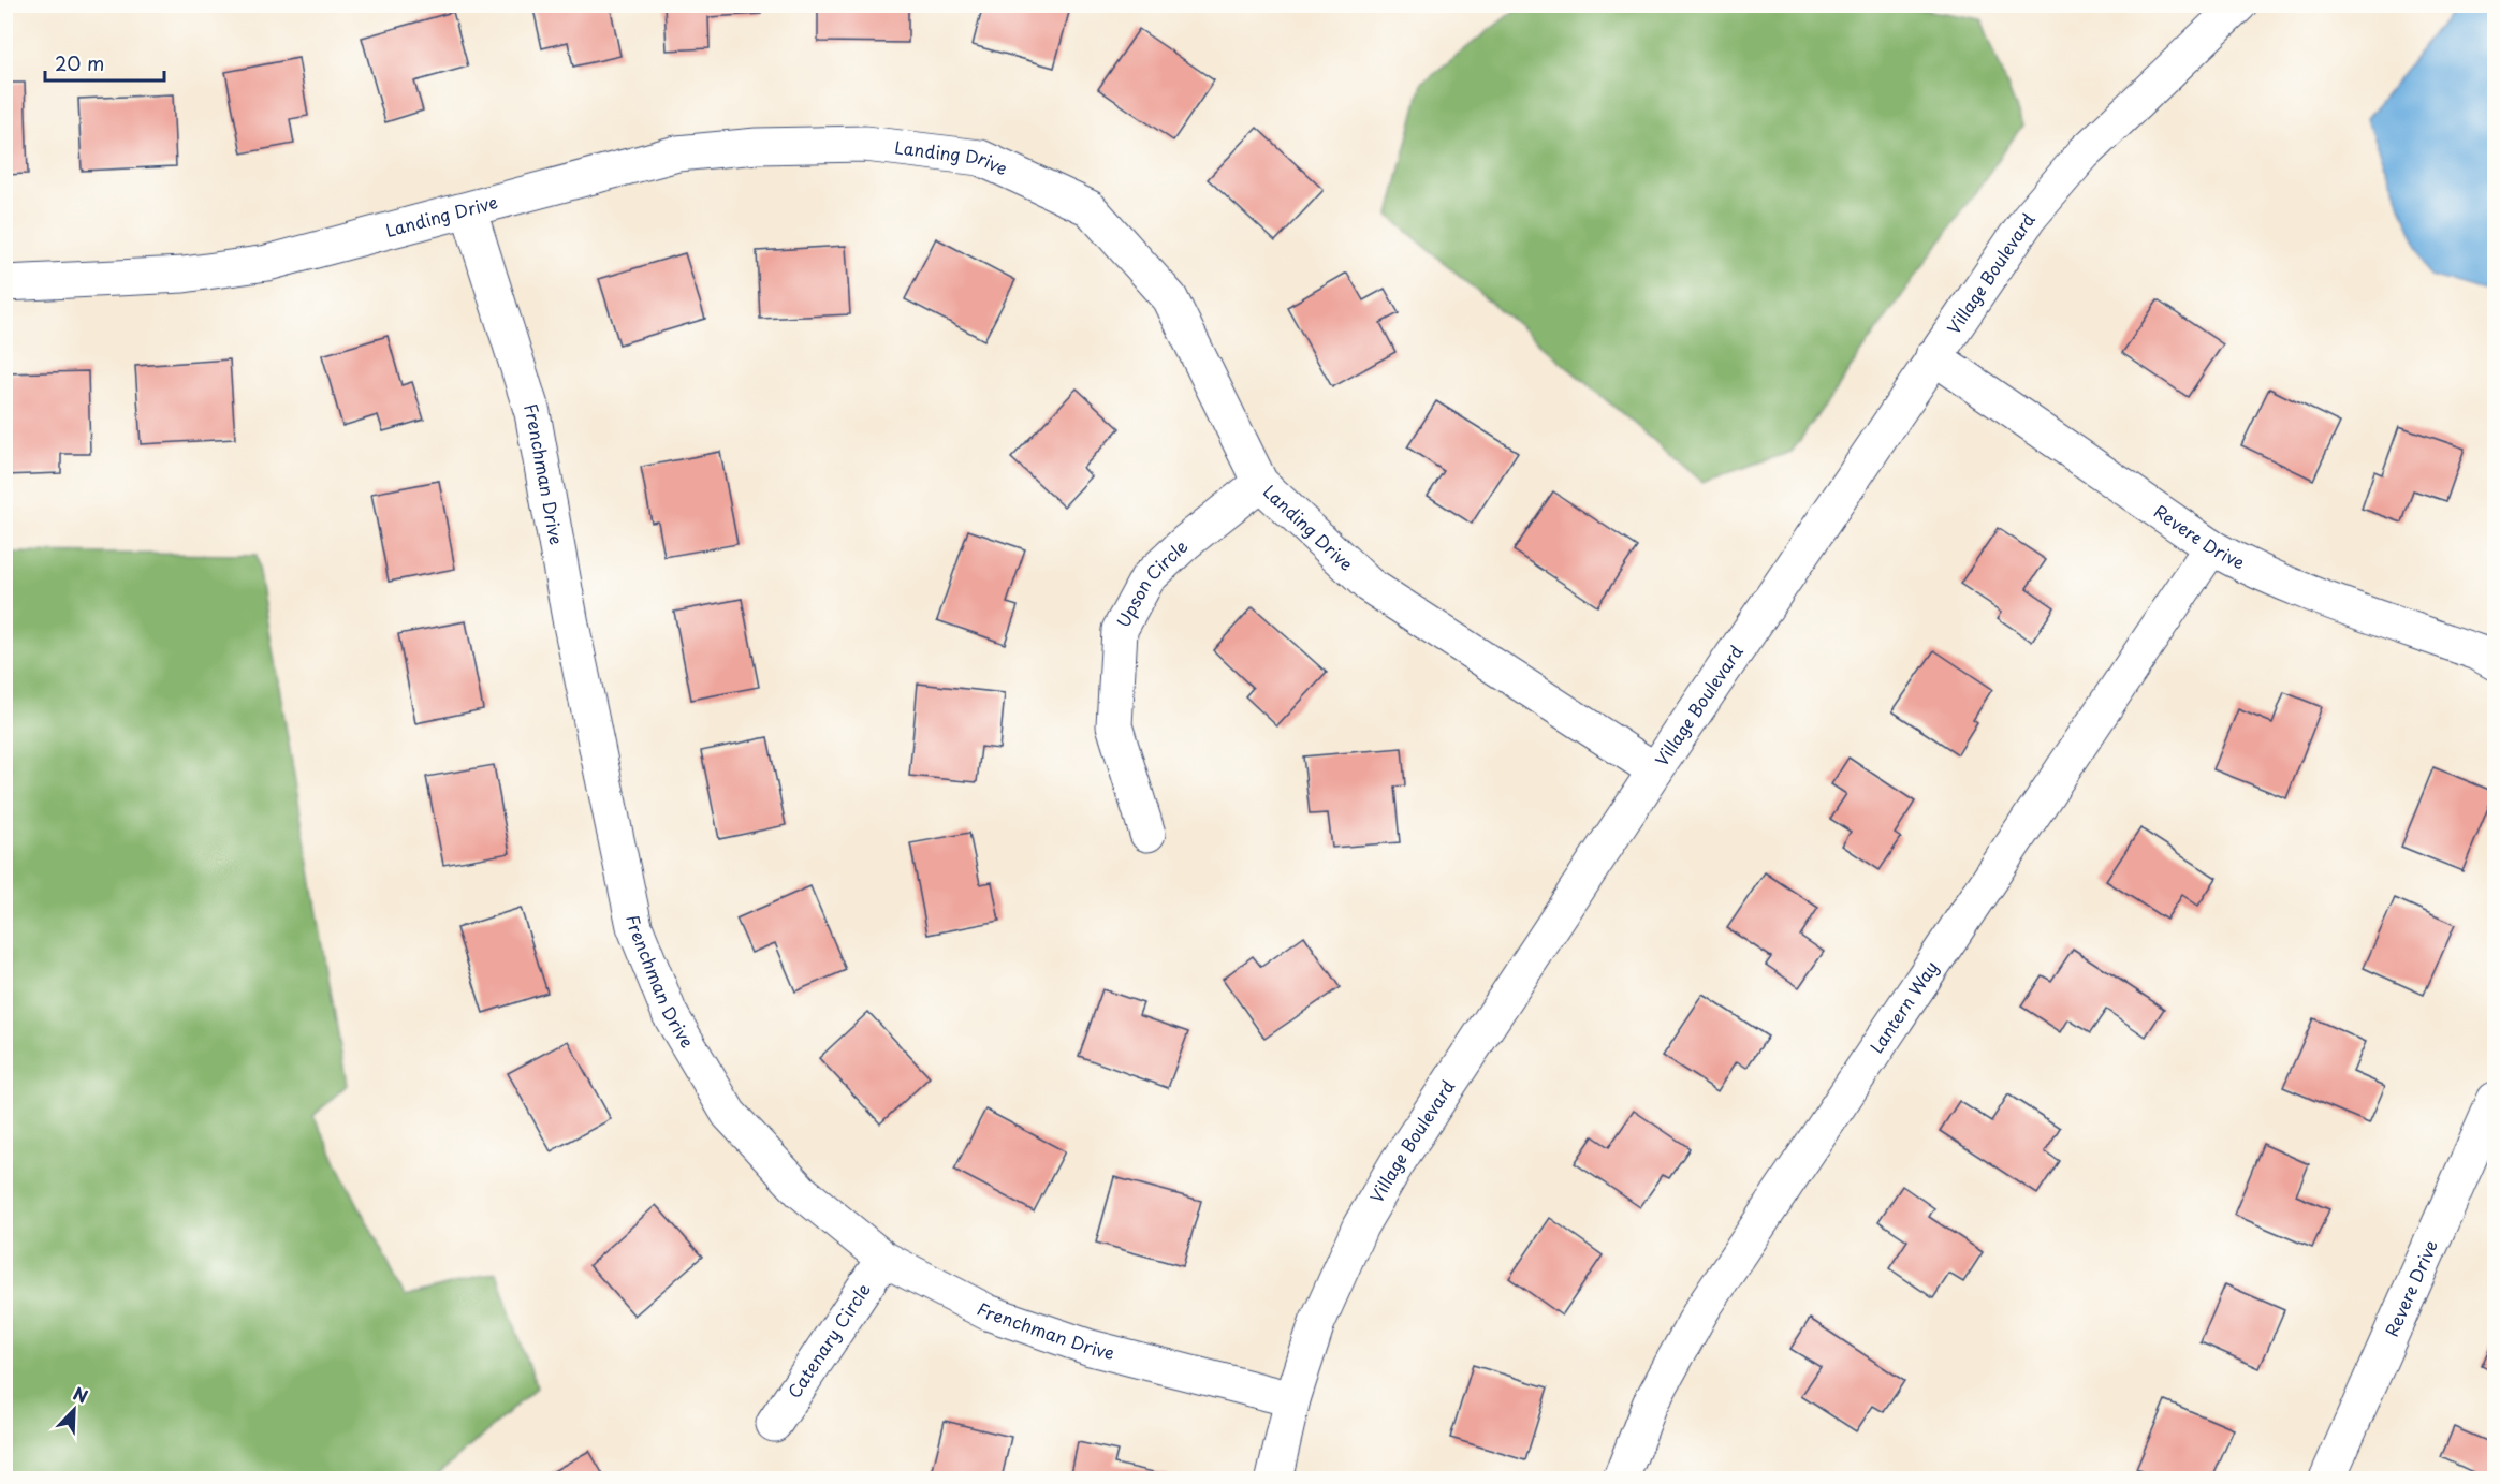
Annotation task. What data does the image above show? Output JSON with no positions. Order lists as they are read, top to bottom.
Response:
{
  "streets": {
    "street": [
      "Landing Drive",
      "Village Boulevard",
      "Frenchman Drive",
      "Revere Drive",
      "Upson Circle",
      "Lantern Way",
      "Catenary Circle"
    ]
  },
  "crossings": [
    ["Landing Drive", "Village Boulevard"],
    ["Landing Drive", "Frenchman Drive"],
    ["Landing Drive", "Upson Circle"],
    ["Village Boulevard", "Frenchman Drive"],
    ["Village Boulevard", "Revere Drive"],
    ["Frenchman Drive", "Catenary Circle"],
    ["Revere Drive", "Lantern Way"]
  ],
  "scale_bar": "20 m",
  "north": "top right"
}
